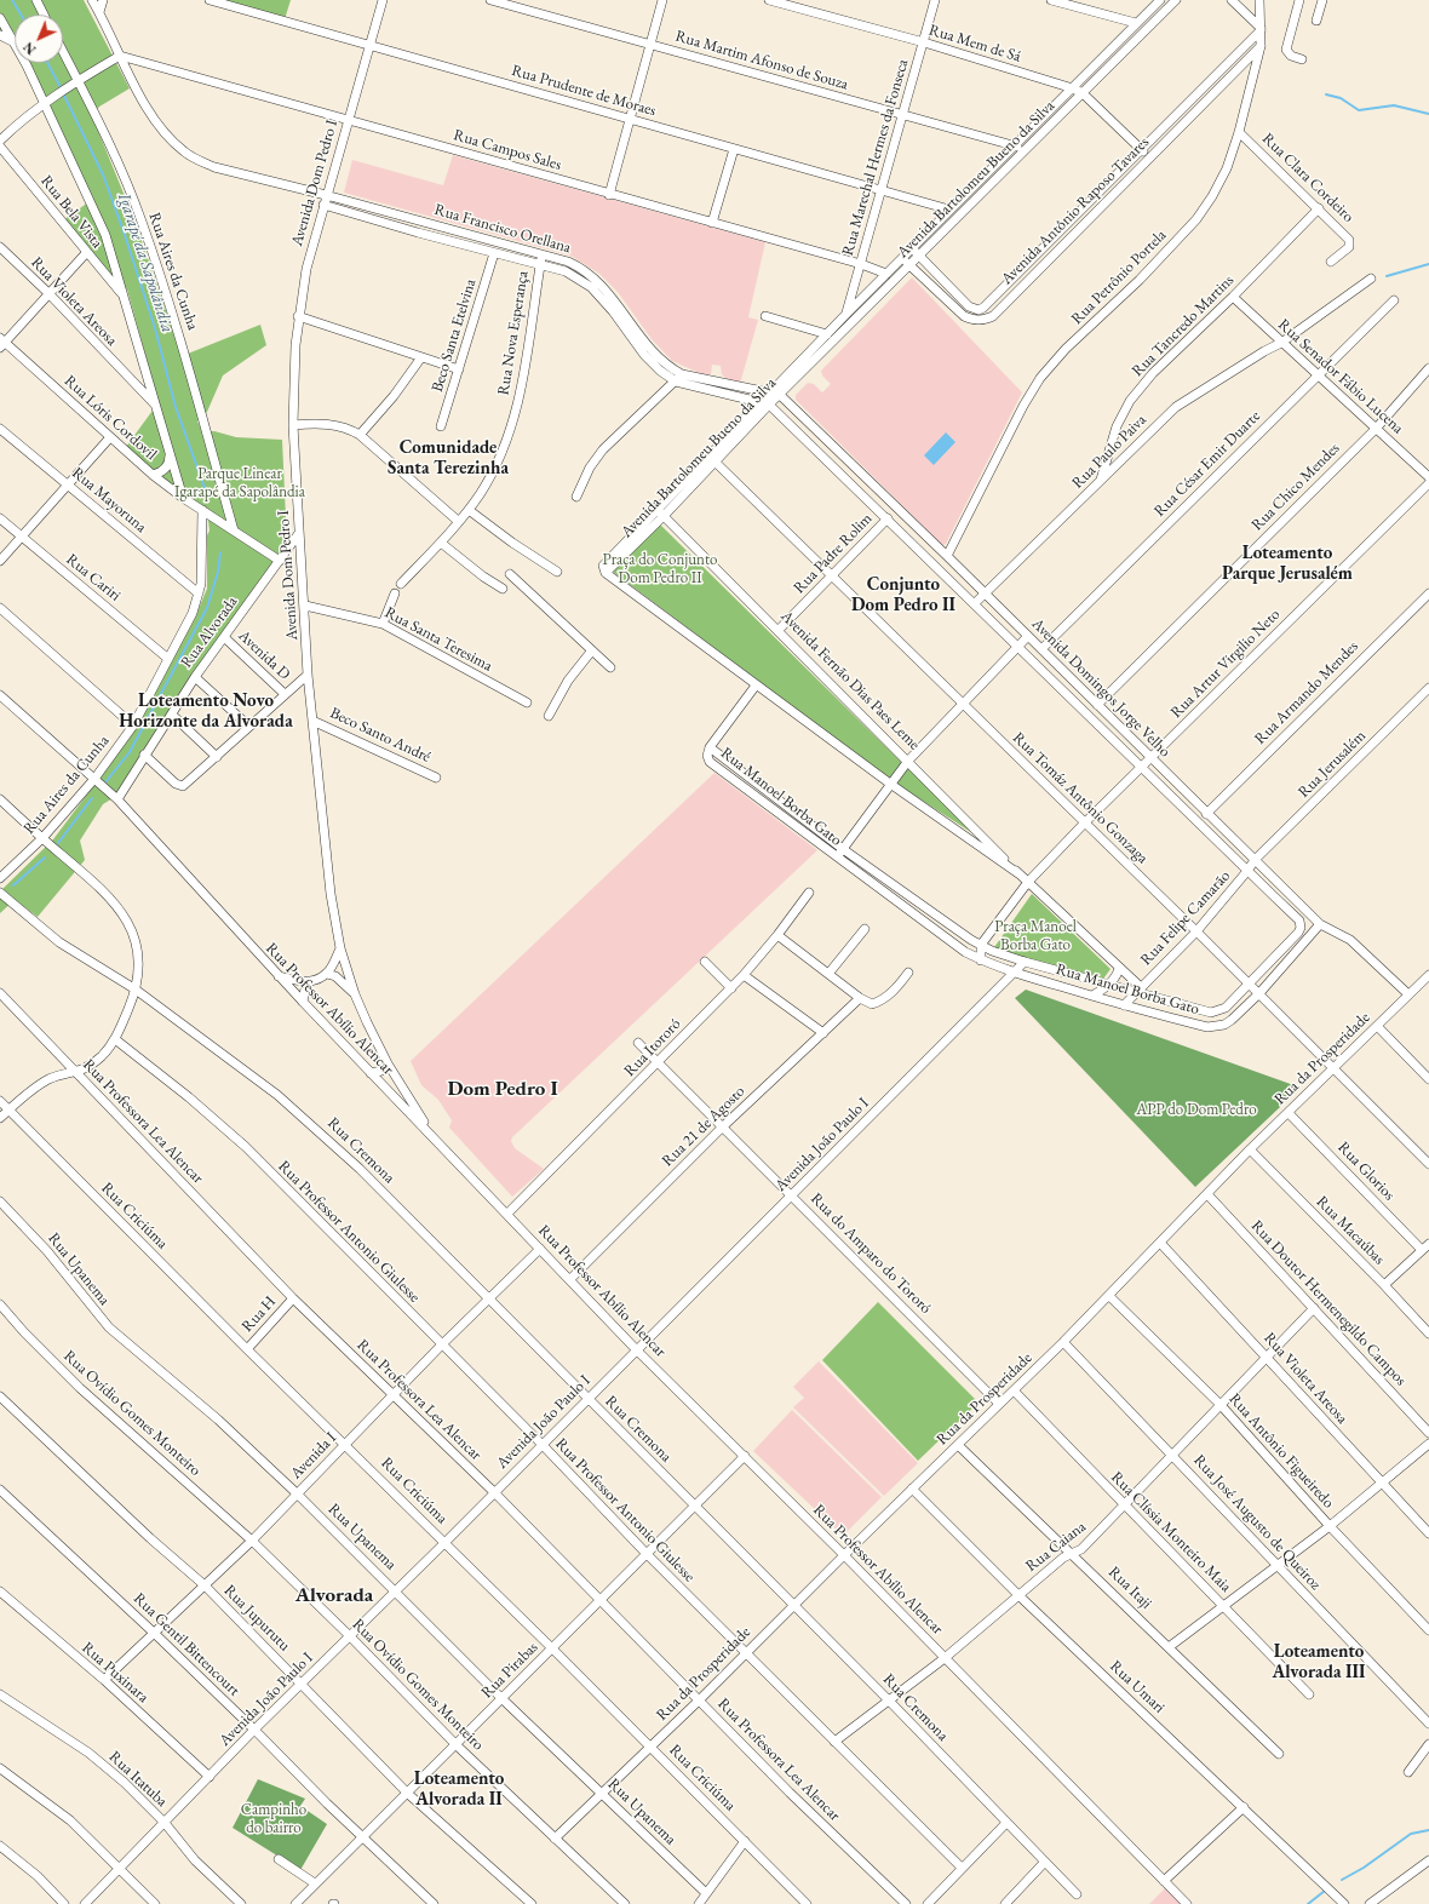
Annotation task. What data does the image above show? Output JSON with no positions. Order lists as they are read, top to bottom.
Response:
{
  "streets": {
    "street": [
      "Rua Mem de Sá",
      "Rua Martim Afonso de Souza",
      "Rua Prudente de Moraes",
      "Rua Campos Sales",
      "Rua Marechal Hermes da Fonseca",
      "Rua Clara Cordeiro",
      "Avenida Bartolomeu Bueno da Silva",
      "Avenida Dom Pedro I",
      "Avenida Antônio Raposo Tavares",
      "Rua Bela Vista",
      "Rua Francisco Orellana",
      "Rua Aires da Cunha",
      "Rua Petrônio Portela",
      "Rua Violeta Areosa",
      "Rua Tancredo Martins",
      "Rua Nova Esperança",
      "Beco Santa Etelvina",
      "Rua Senador Fábio Lucena",
      "Rua Lóris Cordovil",
      "Rua Paulo Paiva",
      "Rua César Emir Duarte",
      "Rua Chico Mendes",
      "Rua Mayoruna",
      "Rua Padre Rolim",
      "Rua Cariri",
      "Rua Alvorada",
      "Rua Santa Teresima",
      "Avenida D",
      "Rua Artur Virgilio Neto",
      "Avenida Fernão Dias Paes Leme",
      "Avenida Domingos Jorge Velho",
      "Rua Armando Mendes",
      "Beco Santo André",
      "Rua Jerusalém",
      "Rua Manoel Borba Gato",
      "Rua Tomáz Antônio Gonzaga",
      "Rua Felipe Camarão",
      "Rua Professor Abílio Alencar",
      "Rua Itororó",
      "Rua da Prosperidade",
      "Rua Professora Lea Alencar",
      "Rua 21 de Agosto",
      "Avenida João Paulo I",
      "Rua Cremona",
      "Rua Glorios",
      "Rua Criciúma",
      "Rua Macaúbas",
      "Rua Professor Antonio Giulesse",
      "Rua do Amparo do Tororó",
      "Rua Upanema",
      "Rua Doutor Hermenegildo Campos",
      "Rua H",
      "Rua Ovídio Gomes Monteiro",
      "Rua Antônio Figueiredo",
      "Avenida I",
      "Rua José Augusto de Queiroz",
      "Rua Clíssia Monteiro Maia",
      "Rua Caiana",
      "Rua Itaji",
      "Rua Jupurutu",
      "Rua Gentil Bittencourt",
      "Rua Pirabas",
      "Rua Puxinara",
      "Rua Umari",
      "Rua Itatuba"
    ]
  },
  "crossings": [
    ["Rua Mem de Sá", "Rua Marechal Hermes da Fonseca"],
    ["Rua Mem de Sá", "Avenida Bartolomeu Bueno da Silva"],
    ["Rua Mem de Sá", "Avenida Antônio Raposo Tavares"],
    ["Rua Martim Afonso de Souza", "Rua Marechal Hermes da Fonseca"],
    ["Rua Martim Afonso de Souza", "Avenida Bartolomeu Bueno da Silva"],
    ["Rua Prudente de Moraes", "Rua Marechal Hermes da Fonseca"],
    ["Rua Prudente de Moraes", "Avenida Bartolomeu Bueno da Silva"],
    ["Rua Prudente de Moraes", "Avenida Dom Pedro I"],
    ["Rua Campos Sales", "Rua Marechal Hermes da Fonseca"],
    ["Rua Campos Sales", "Avenida Bartolomeu Bueno da Silva"],
    ["Rua Campos Sales", "Avenida Dom Pedro I"],
    ["Rua Campos Sales", "Rua Francisco Orellana"],
    ["Rua Marechal Hermes da Fonseca", "Avenida Bartolomeu Bueno da Silva"],
    ["Rua Clara Cordeiro", "Rua Petrônio Portela"],
    ["Rua Clara Cordeiro", "Rua Tancredo Martins"],
    ["Avenida Bartolomeu Bueno da Silva", "Rua Francisco Orellana"],
    ["Avenida Bartolomeu Bueno da Silva", "Avenida Fernão Dias Paes Leme"],
    ["Avenida Bartolomeu Bueno da Silva", "Avenida Domingos Jorge Velho"],
    ["Avenida Bartolomeu Bueno da Silva", "Rua Tomáz Antônio Gonzaga"],
    ["Avenida Dom Pedro I", "Rua Francisco Orellana"],
    ["Avenida Dom Pedro I", "Rua Alvorada"],
    ["Avenida Dom Pedro I", "Rua Santa Teresima"],
    ["Avenida Dom Pedro I", "Beco Santo André"],
    ["Avenida Dom Pedro I", "Rua Professor Abílio Alencar"],
    ["Avenida Antônio Raposo Tavares", "Rua Petrônio Portela"],
    ["Rua Francisco Orellana", "Rua Nova Esperança"],
    ["Rua Francisco Orellana", "Beco Santa Etelvina"],
    ["Rua Francisco Orellana", "Avenida Domingos Jorge Velho"],
    ["Rua Aires da Cunha", "Rua Lóris Cordovil"],
    ["Rua Aires da Cunha", "Rua Mayoruna"],
    ["Rua Aires da Cunha", "Rua Cariri"],
    ["Rua Aires da Cunha", "Rua Professor Abílio Alencar"],
    ["Rua Petrônio Portela", "Avenida Domingos Jorge Velho"],
    ["Rua Violeta Areosa", "Rua da Prosperidade"],
    ["Rua Violeta Areosa", "Rua Caiana"],
    ["Rua Tancredo Martins", "Rua Senador Fábio Lucena"],
    ["Rua Tancredo Martins", "Rua Paulo Paiva"],
    ["Rua Senador Fábio Lucena", "Rua Paulo Paiva"],
    ["Rua Senador Fábio Lucena", "Rua César Emir Duarte"],
    ["Rua Senador Fábio Lucena", "Rua Chico Mendes"],
    ["Rua Lóris Cordovil", "Rua Alvorada"],
    ["Rua Paulo Paiva", "Avenida Domingos Jorge Velho"],
    ["Rua César Emir Duarte", "Avenida Domingos Jorge Velho"],
    ["Rua Chico Mendes", "Avenida Domingos Jorge Velho"],
    ["Rua Padre Rolim", "Avenida Fernão Dias Paes Leme"],
    ["Rua Padre Rolim", "Avenida Domingos Jorge Velho"],
    ["Rua Padre Rolim", "Rua Tomáz Antônio Gonzaga"],
    ["Rua Alvorada", "Avenida D"],
    ["Rua Alvorada", "Rua Professor Abílio Alencar"],
    ["Rua Artur Virgilio Neto", "Avenida Fernão Dias Paes Leme"],
    ["Rua Artur Virgilio Neto", "Avenida Domingos Jorge Velho"],
    ["Rua Artur Virgilio Neto", "Rua Manoel Borba Gato"],
    ["Rua Artur Virgilio Neto", "Rua Tomáz Antônio Gonzaga"],
    ["Avenida Fernão Dias Paes Leme", "Rua Manoel Borba Gato"],
    ["Avenida Fernão Dias Paes Leme", "Rua Felipe Camarão"],
    ["Avenida Domingos Jorge Velho", "Rua Armando Mendes"],
    ["Avenida Domingos Jorge Velho", "Rua Jerusalém"],
    ["Avenida Domingos Jorge Velho", "Rua Manoel Borba Gato"],
    ["Avenida Domingos Jorge Velho", "Rua Felipe Camarão"],
    ["Avenida Domingos Jorge Velho", "Rua da Prosperidade"],
    ["Rua Jerusalém", "Rua Felipe Camarão"],
    ["Rua Manoel Borba Gato", "Rua Tomáz Antônio Gonzaga"],
    ["Rua Manoel Borba Gato", "Rua Felipe Camarão"],
    ["Rua Manoel Borba Gato", "Avenida João Paulo I"],
    ["Rua Tomáz Antônio Gonzaga", "Rua Felipe Camarão"],
    ["Rua Tomáz Antônio Gonzaga", "Rua da Prosperidade"],
    ["Rua Professor Abílio Alencar", "Rua Itororó"],
    ["Rua Professor Abílio Alencar", "Rua da Prosperidade"],
    ["Rua Professor Abílio Alencar", "Rua 21 de Agosto"],
    ["Rua Professor Abílio Alencar", "Avenida João Paulo I"],
    ["Rua Professor Abílio Alencar", "Avenida I"],
    ["Rua Professor Abílio Alencar", "Rua Caiana"],
    ["Rua Professor Abílio Alencar", "Rua Pirabas"],
    ["Rua Itororó", "Rua do Amparo do Tororó"],
    ["Rua da Prosperidade", "Rua Professora Lea Alencar"],
    ["Rua da Prosperidade", "Rua Cremona"],
    ["Rua da Prosperidade", "Rua Glorios"],
    ["Rua da Prosperidade", "Rua Criciúma"],
    ["Rua da Prosperidade", "Rua Macaúbas"],
    ["Rua da Prosperidade", "Rua Professor Antonio Giulesse"],
    ["Rua da Prosperidade", "Rua do Amparo do Tororó"],
    ["Rua da Prosperidade", "Rua Upanema"],
    ["Rua da Prosperidade", "Rua Doutor Hermenegildo Campos"],
    ["Rua da Prosperidade", "Rua Ovídio Gomes Monteiro"],
    ["Rua da Prosperidade", "Rua Antônio Figueiredo"],
    ["Rua da Prosperidade", "Rua José Augusto de Queiroz"],
    ["Rua da Prosperidade", "Rua Clíssia Monteiro Maia"],
    ["Rua da Prosperidade", "Rua Itaji"],
    ["Rua da Prosperidade", "Rua Umari"],
    ["Rua Professora Lea Alencar", "Avenida João Paulo I"],
    ["Rua Professora Lea Alencar", "Rua H"],
    ["Rua Professora Lea Alencar", "Avenida I"],
    ["Rua Professora Lea Alencar", "Rua Pirabas"],
    ["Rua 21 de Agosto", "Rua do Amparo do Tororó"],
    ["Avenida João Paulo I", "Rua Cremona"],
    ["Avenida João Paulo I", "Rua Criciúma"],
    ["Avenida João Paulo I", "Rua Professor Antonio Giulesse"],
    ["Avenida João Paulo I", "Rua do Amparo do Tororó"],
    ["Avenida João Paulo I", "Rua Upanema"],
    ["Avenida João Paulo I", "Rua Ovídio Gomes Monteiro"],
    ["Avenida João Paulo I", "Rua Jupurutu"],
    ["Avenida João Paulo I", "Rua Gentil Bittencourt"],
    ["Avenida João Paulo I", "Rua Puxinara"],
    ["Avenida João Paulo I", "Rua Itatuba"],
    ["Rua Cremona", "Avenida I"],
    ["Rua Cremona", "Rua Caiana"],
    ["Rua Cremona", "Rua Pirabas"],
    ["Rua Criciúma", "Rua H"],
    ["Rua Criciúma", "Avenida I"],
    ["Rua Criciúma", "Rua Pirabas"],
    ["Rua Professor Antonio Giulesse", "Avenida I"],
    ["Rua Professor Antonio Giulesse", "Rua Caiana"],
    ["Rua Professor Antonio Giulesse", "Rua Pirabas"],
    ["Rua Upanema", "Avenida I"],
    ["Rua Upanema", "Rua Pirabas"],
    ["Rua Doutor Hermenegildo Campos", "Rua Caiana"],
    ["Rua Ovídio Gomes Monteiro", "Avenida I"],
    ["Rua Ovídio Gomes Monteiro", "Rua Pirabas"],
    ["Rua Antônio Figueiredo", "Rua Caiana"],
    ["Avenida I", "Rua Jupurutu"],
    ["Avenida I", "Rua Gentil Bittencourt"],
    ["Avenida I", "Rua Puxinara"],
    ["Rua José Augusto de Queiroz", "Rua Caiana"],
    ["Rua Clíssia Monteiro Maia", "Rua Caiana"],
    ["Rua Caiana", "Rua Itaji"],
    ["Rua Caiana", "Rua Umari"],
    ["Rua Jupurutu", "Rua Pirabas"],
    ["Rua Gentil Bittencourt", "Rua Pirabas"]
  ],
  "districts": [
    "Comunidade Santa Terezinha",
    "Loteamento Parque Jerusalém",
    "Conjunto Dom Pedro II",
    "Loteamento Novo Horizonte da Alvorada",
    "Dom Pedro I",
    "Alvorada",
    "Loteamento Alvorada III",
    "Loteamento Alvorada II"
  ],
  "water": ["Igarapé da Sapolândia"],
  "parks": [
    "Parque Linear Igarapé da Sapolândia",
    "Praça do Conjunto Dom Pedro II",
    "Praça Manoel Borba Gato",
    "APP do Dom Pedro",
    "Campinho do bairro"
  ],
  "north": "bottom left"
}
